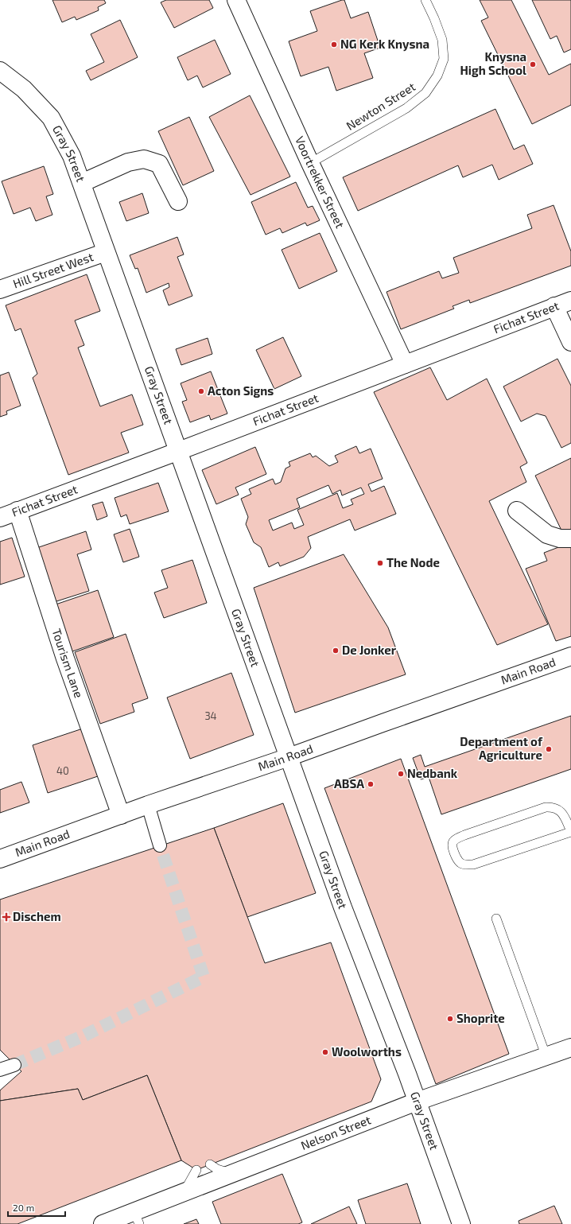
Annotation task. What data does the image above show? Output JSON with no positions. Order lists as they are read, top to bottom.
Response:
{
  "streets": {
    "main road": [
      "Gray Street",
      "Voortrekker Street",
      "Hill Street West",
      "Fichat Street",
      "Tourism Lane",
      "Main Road",
      "Nelson Street"
    ],
    "lane": ["Newton Street"]
  },
  "crossings": [
    ["Newton Street", "Voortrekker Street"],
    ["Gray Street", "Hill Street West"],
    ["Gray Street", "Fichat Street"],
    ["Gray Street", "Main Road"],
    ["Gray Street", "Nelson Street"],
    ["Voortrekker Street", "Fichat Street"],
    ["Fichat Street", "Tourism Lane"],
    ["Tourism Lane", "Main Road"]
  ],
  "places": {
    "other": [
      "NG Kerk Knysna",
      "Knysna High School",
      "Acton Signs",
      "The Node",
      "De Jonker",
      "Department of Agriculture",
      "Nedbank",
      "ABSA",
      "Shoprite",
      "Woolworths"
    ],
    "health": ["Dischem"]
  },
  "house_numbers": ["34", "40"],
  "scale_bar": "20 m"
}
